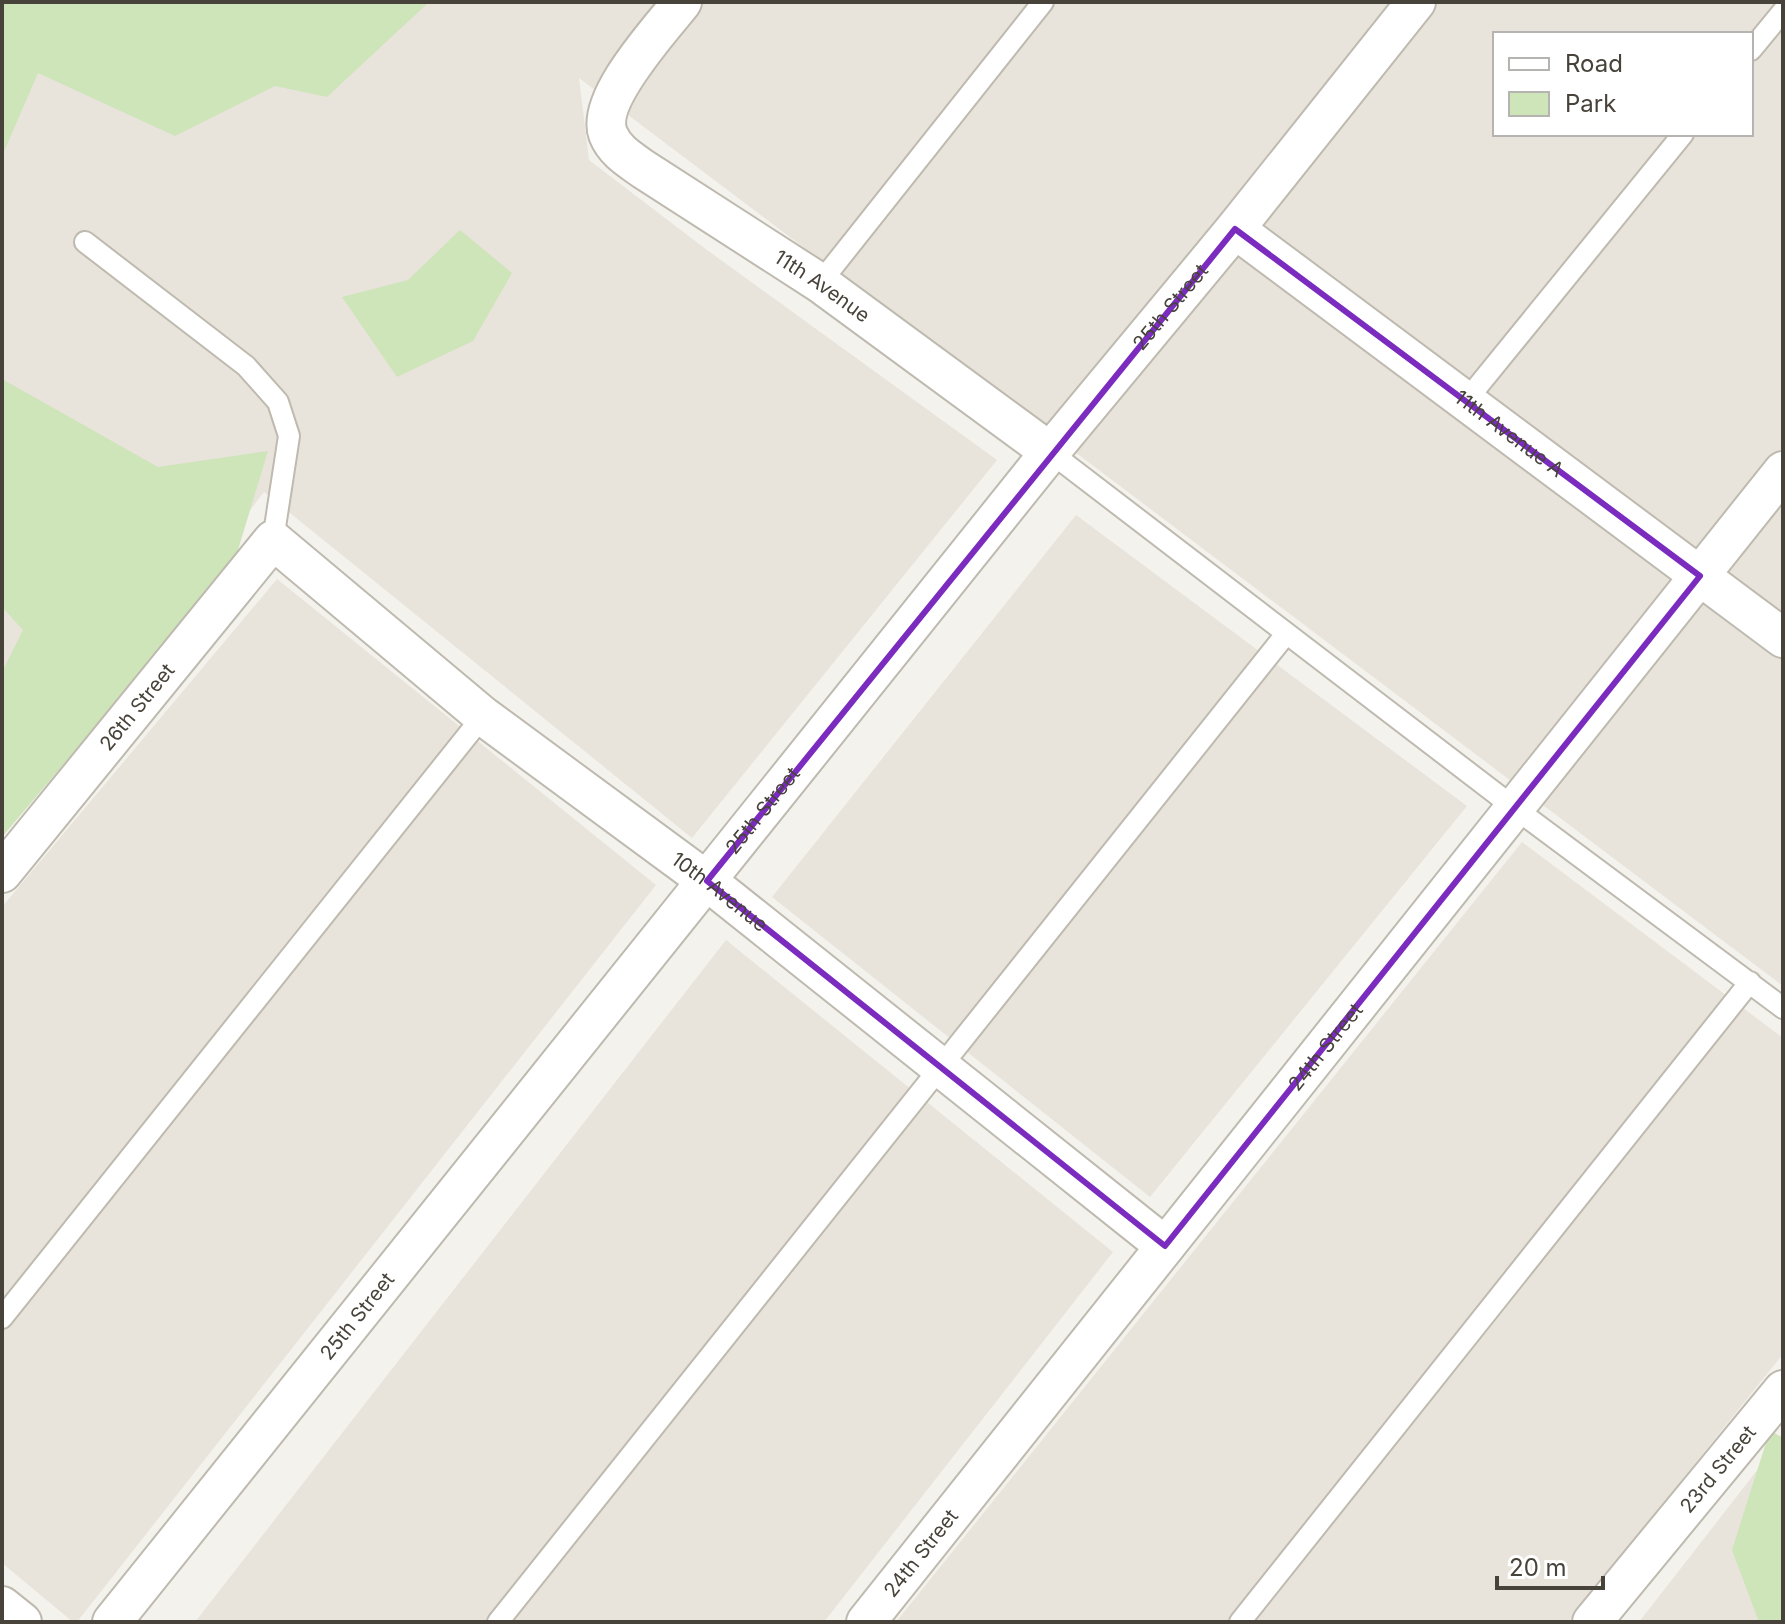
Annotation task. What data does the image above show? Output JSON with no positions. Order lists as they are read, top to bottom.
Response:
{
  "streets": {
    "street": [
      "11th Avenue",
      "25th Street",
      "11th Avenue A",
      "26th Street",
      "10th Avenue",
      "24th Street",
      "23rd Street"
    ]
  },
  "crossings": [
    ["11th Avenue", "25th Street"],
    ["25th Street", "11th Avenue A"],
    ["25th Street", "10th Avenue"],
    ["11th Avenue A", "24th Street"],
    ["26th Street", "10th Avenue"],
    ["10th Avenue", "24th Street"]
  ],
  "legend": ["Road", "Park"],
  "scale_bar": "20 m"
}
